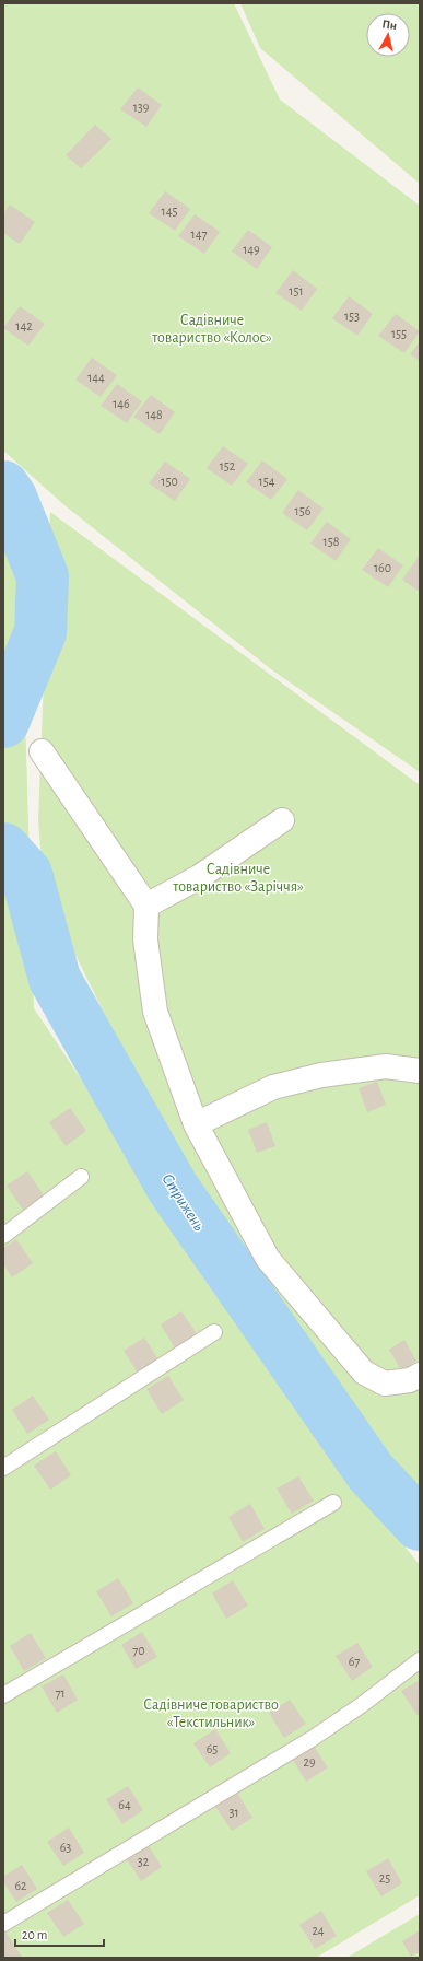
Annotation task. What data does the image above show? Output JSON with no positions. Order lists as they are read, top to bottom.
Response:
{
  "water": ["Стрижень"],
  "parks": ["Садівниче товариство «Колос»", "Садівниче товариство «Заріччя»", "Садівниче товариство «Текстильник»"],
  "house_numbers": [
    "139",
    "145",
    "147",
    "149",
    "151",
    "153",
    "142",
    "155",
    "144",
    "146",
    "148",
    "152",
    "150",
    "154",
    "156",
    "158",
    "160",
    "70",
    "67",
    "71",
    "65",
    "29",
    "64",
    "31",
    "63",
    "32",
    "25",
    "62",
    "24"
  ],
  "scale_bar": "20 m",
  "north": "top"
}
